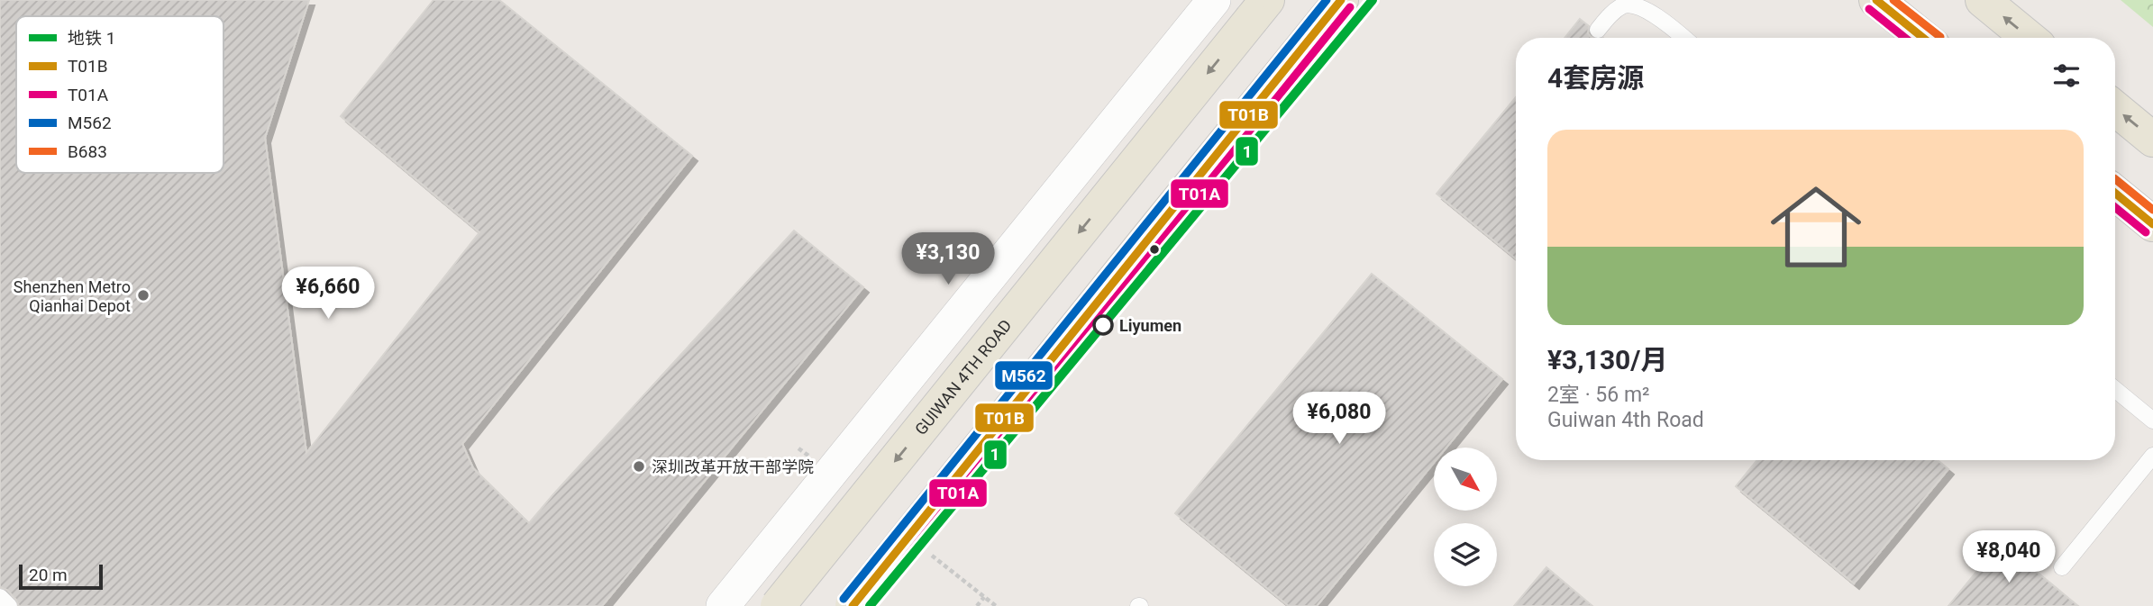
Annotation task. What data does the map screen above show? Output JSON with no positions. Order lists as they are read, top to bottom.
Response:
{
  "streets": {
    "main road": ["GUIWAN 4TH ROAD"]
  },
  "places": ["Shenzhen Metro Qianhai Depot", "Liyumen", "深圳改革开放干部学院"],
  "lines": [
    "metro line 1",
    "transit line T01B",
    "transit line M562",
    "transit line B683",
    "transit line T01A"
  ],
  "legend": [
    "地铁 1",
    "T01B",
    "T01A",
    "M562",
    "B683"
  ],
  "scale_bar": "20 m",
  "north": "bottom right",
  "page": {
    "heading": "4套房源",
    "list": [
      {
        "name": "¥3,130/月",
        "note": "2室 · 56 m² · Guiwan 4th Road"
      }
    ],
    "price": [
      "¥3,130",
      "¥6,660",
      "¥6,080",
      "¥8,040"
    ],
    "scale": "20 m"
  }
}
